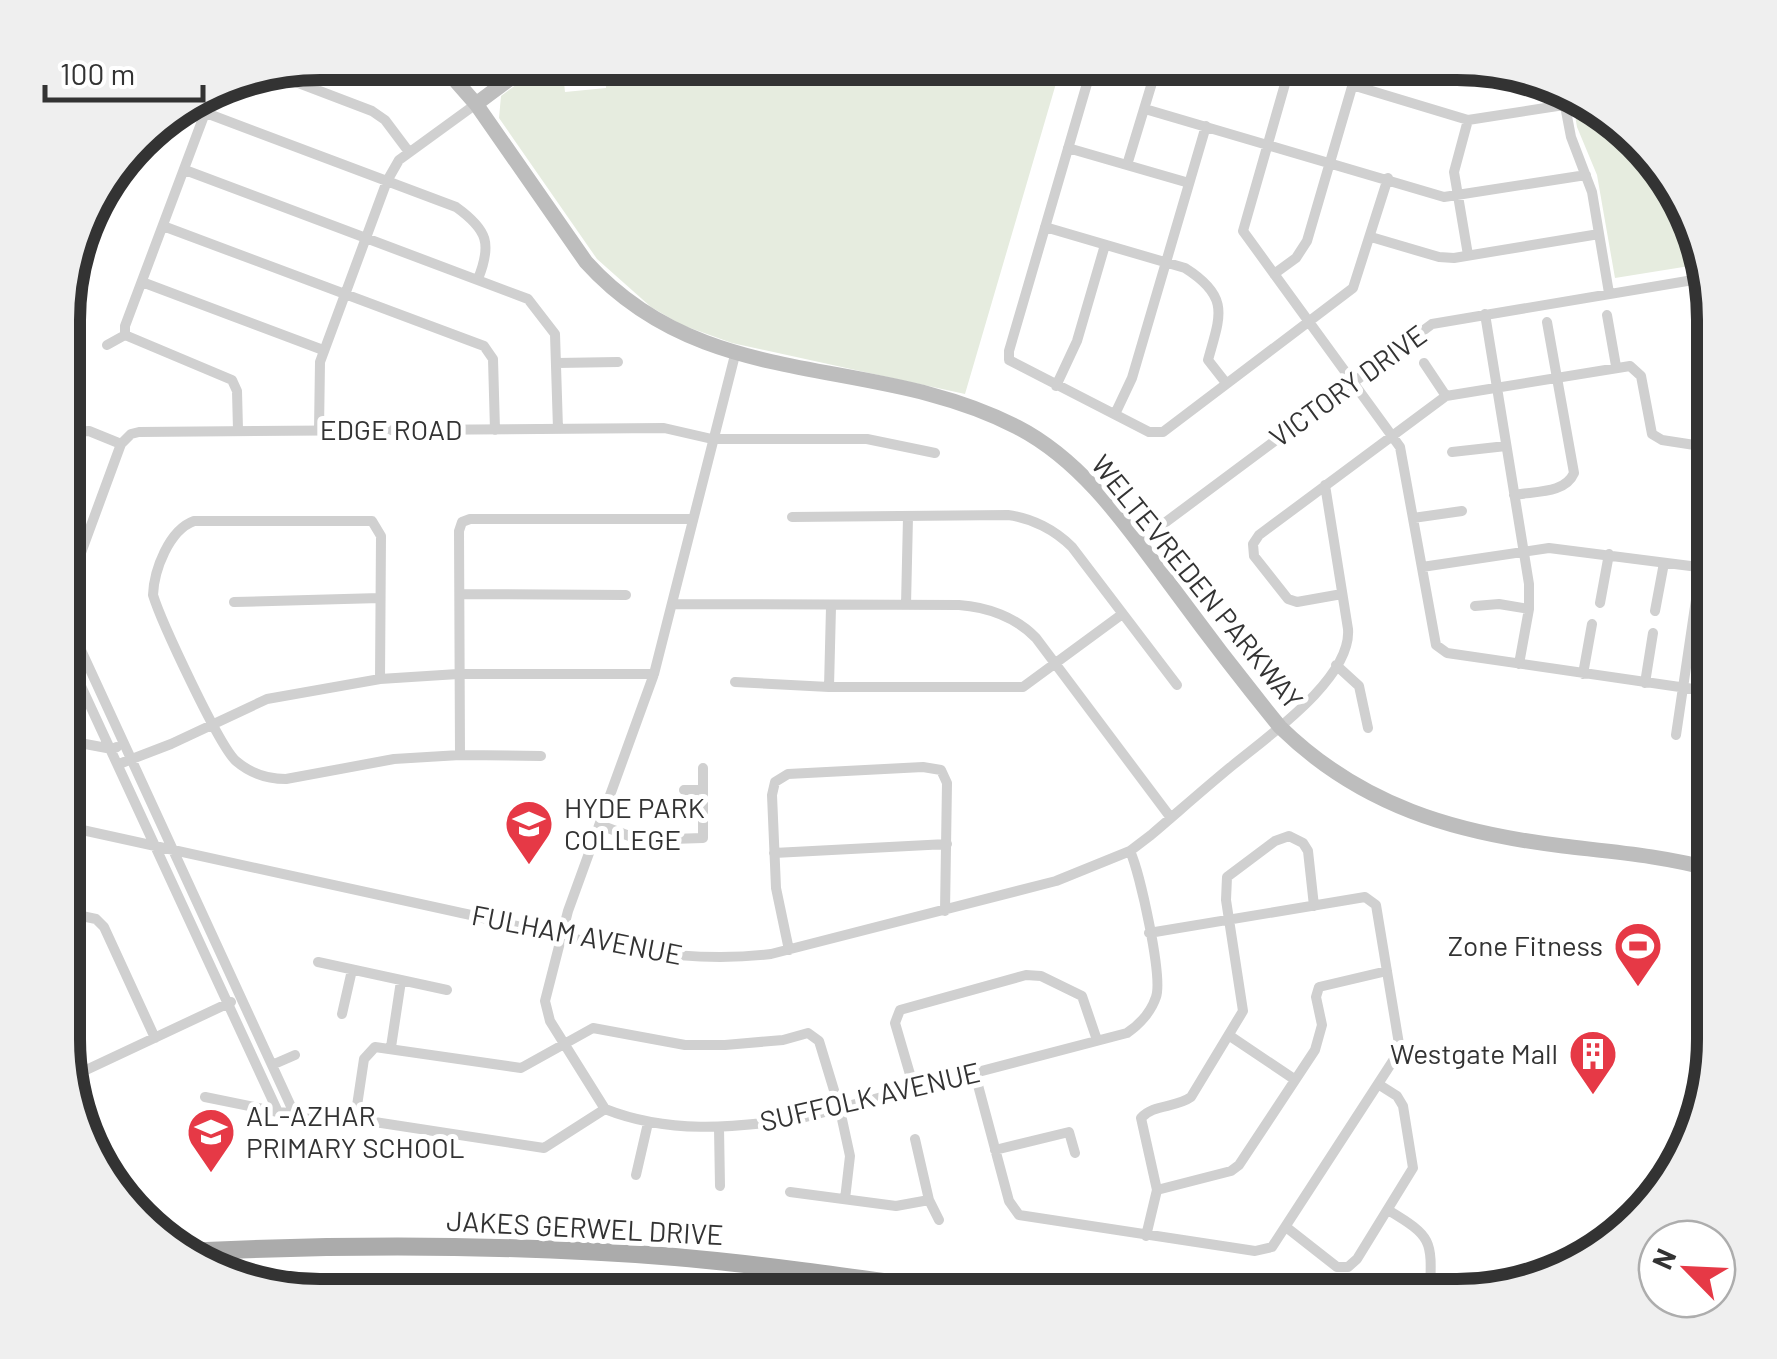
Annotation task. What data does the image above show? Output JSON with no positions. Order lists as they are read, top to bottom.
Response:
{
  "streets": {
    "main road": ["JAKES GERWEL DRIVE"],
    "street": [
      "VICTORY DRIVE",
      "EDGE ROAD",
      "WELTEVREDEN PARKWAY",
      "FULHAM AVENUE",
      "SUFFOLK AVENUE"
    ]
  },
  "crossings": [
    ["VICTORY DRIVE", "WELTEVREDEN PARKWAY"],
    ["WELTEVREDEN PARKWAY", "FULHAM AVENUE"],
    ["FULHAM AVENUE", "SUFFOLK AVENUE"]
  ],
  "places": {
    "school or university": ["HYDE PARK COLLEGE", "AL-AZHAR PRIMARY SCHOOL"],
    "sports": ["Zone Fitness"],
    "building": ["Westgate Mall"]
  },
  "scale_bar": "100 m",
  "north": "top left"
}
